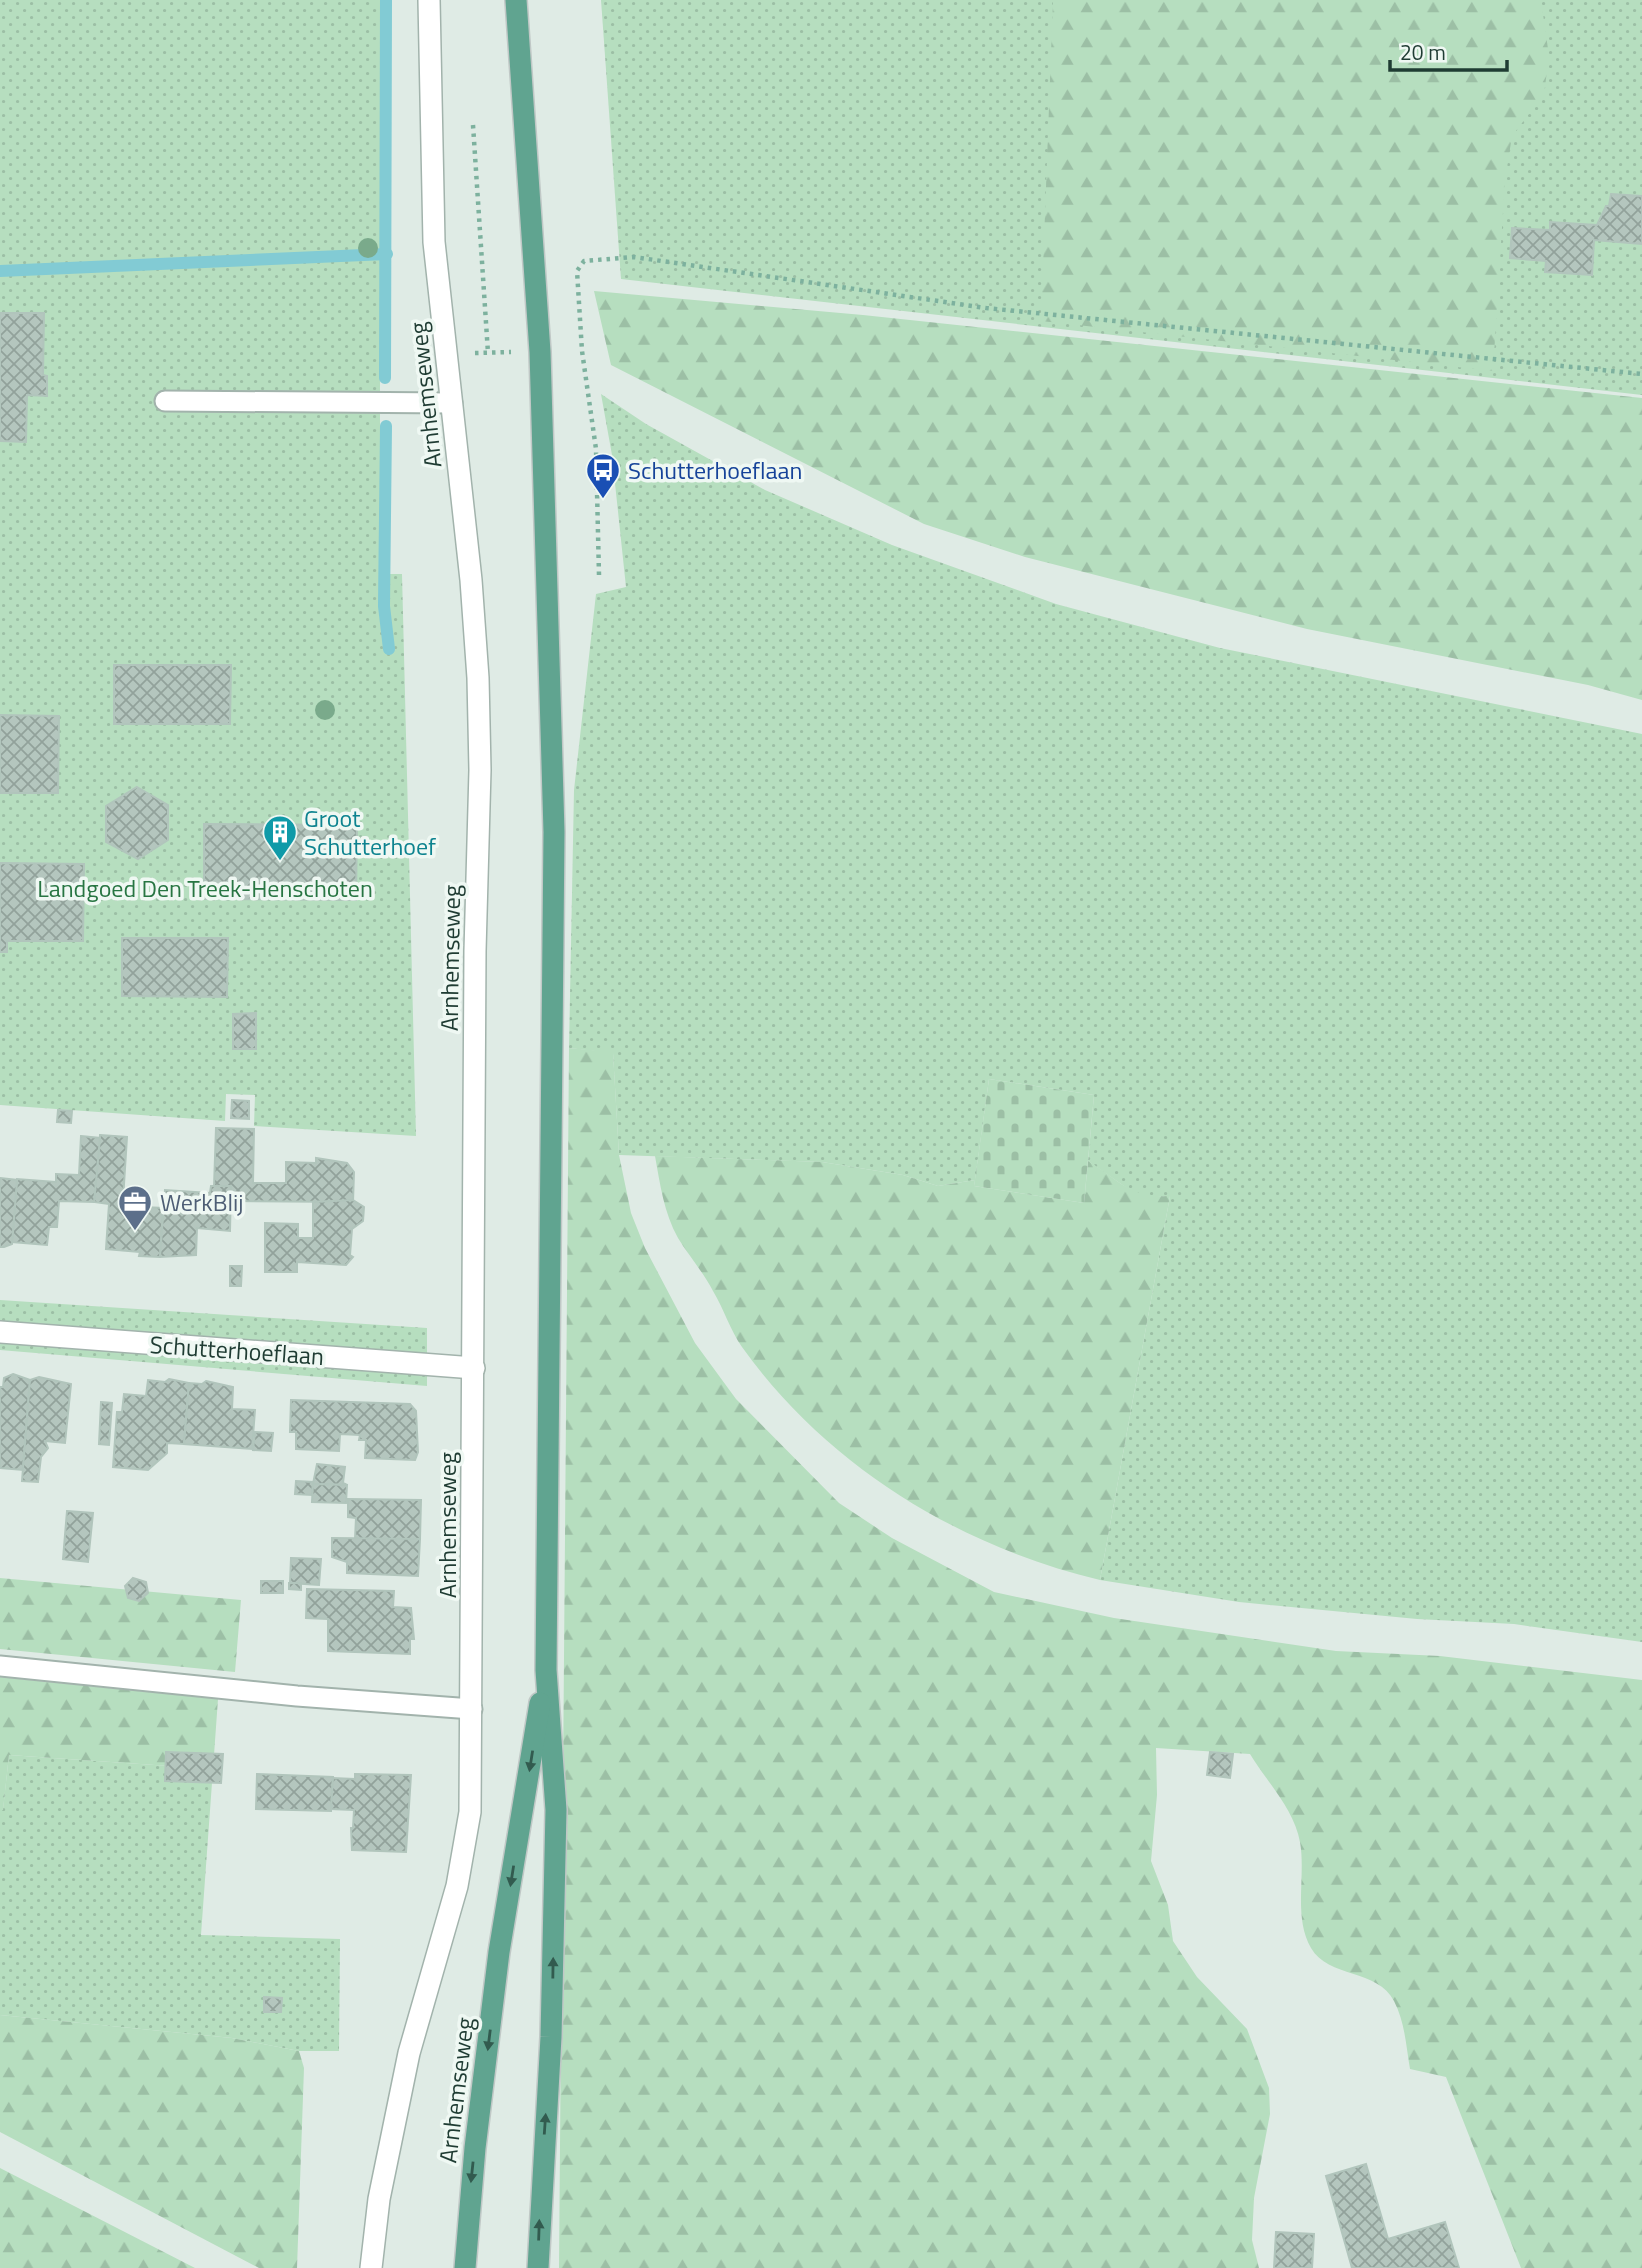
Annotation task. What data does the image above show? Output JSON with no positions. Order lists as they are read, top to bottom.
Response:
{
  "streets": {
    "main road": ["Arnhemseweg"],
    "street": ["Schutterhoeflaan"]
  },
  "crossings": [
    ["Arnhemseweg", "Schutterhoeflaan"]
  ],
  "parks": ["Landgoed Den Treek-Henschoten"],
  "places": {
    "bus stop": ["Schutterhoeflaan"],
    "building": ["Groot Schutterhoef"],
    "office": ["WerkBlij"]
  },
  "scale_bar": "20 m"
}
